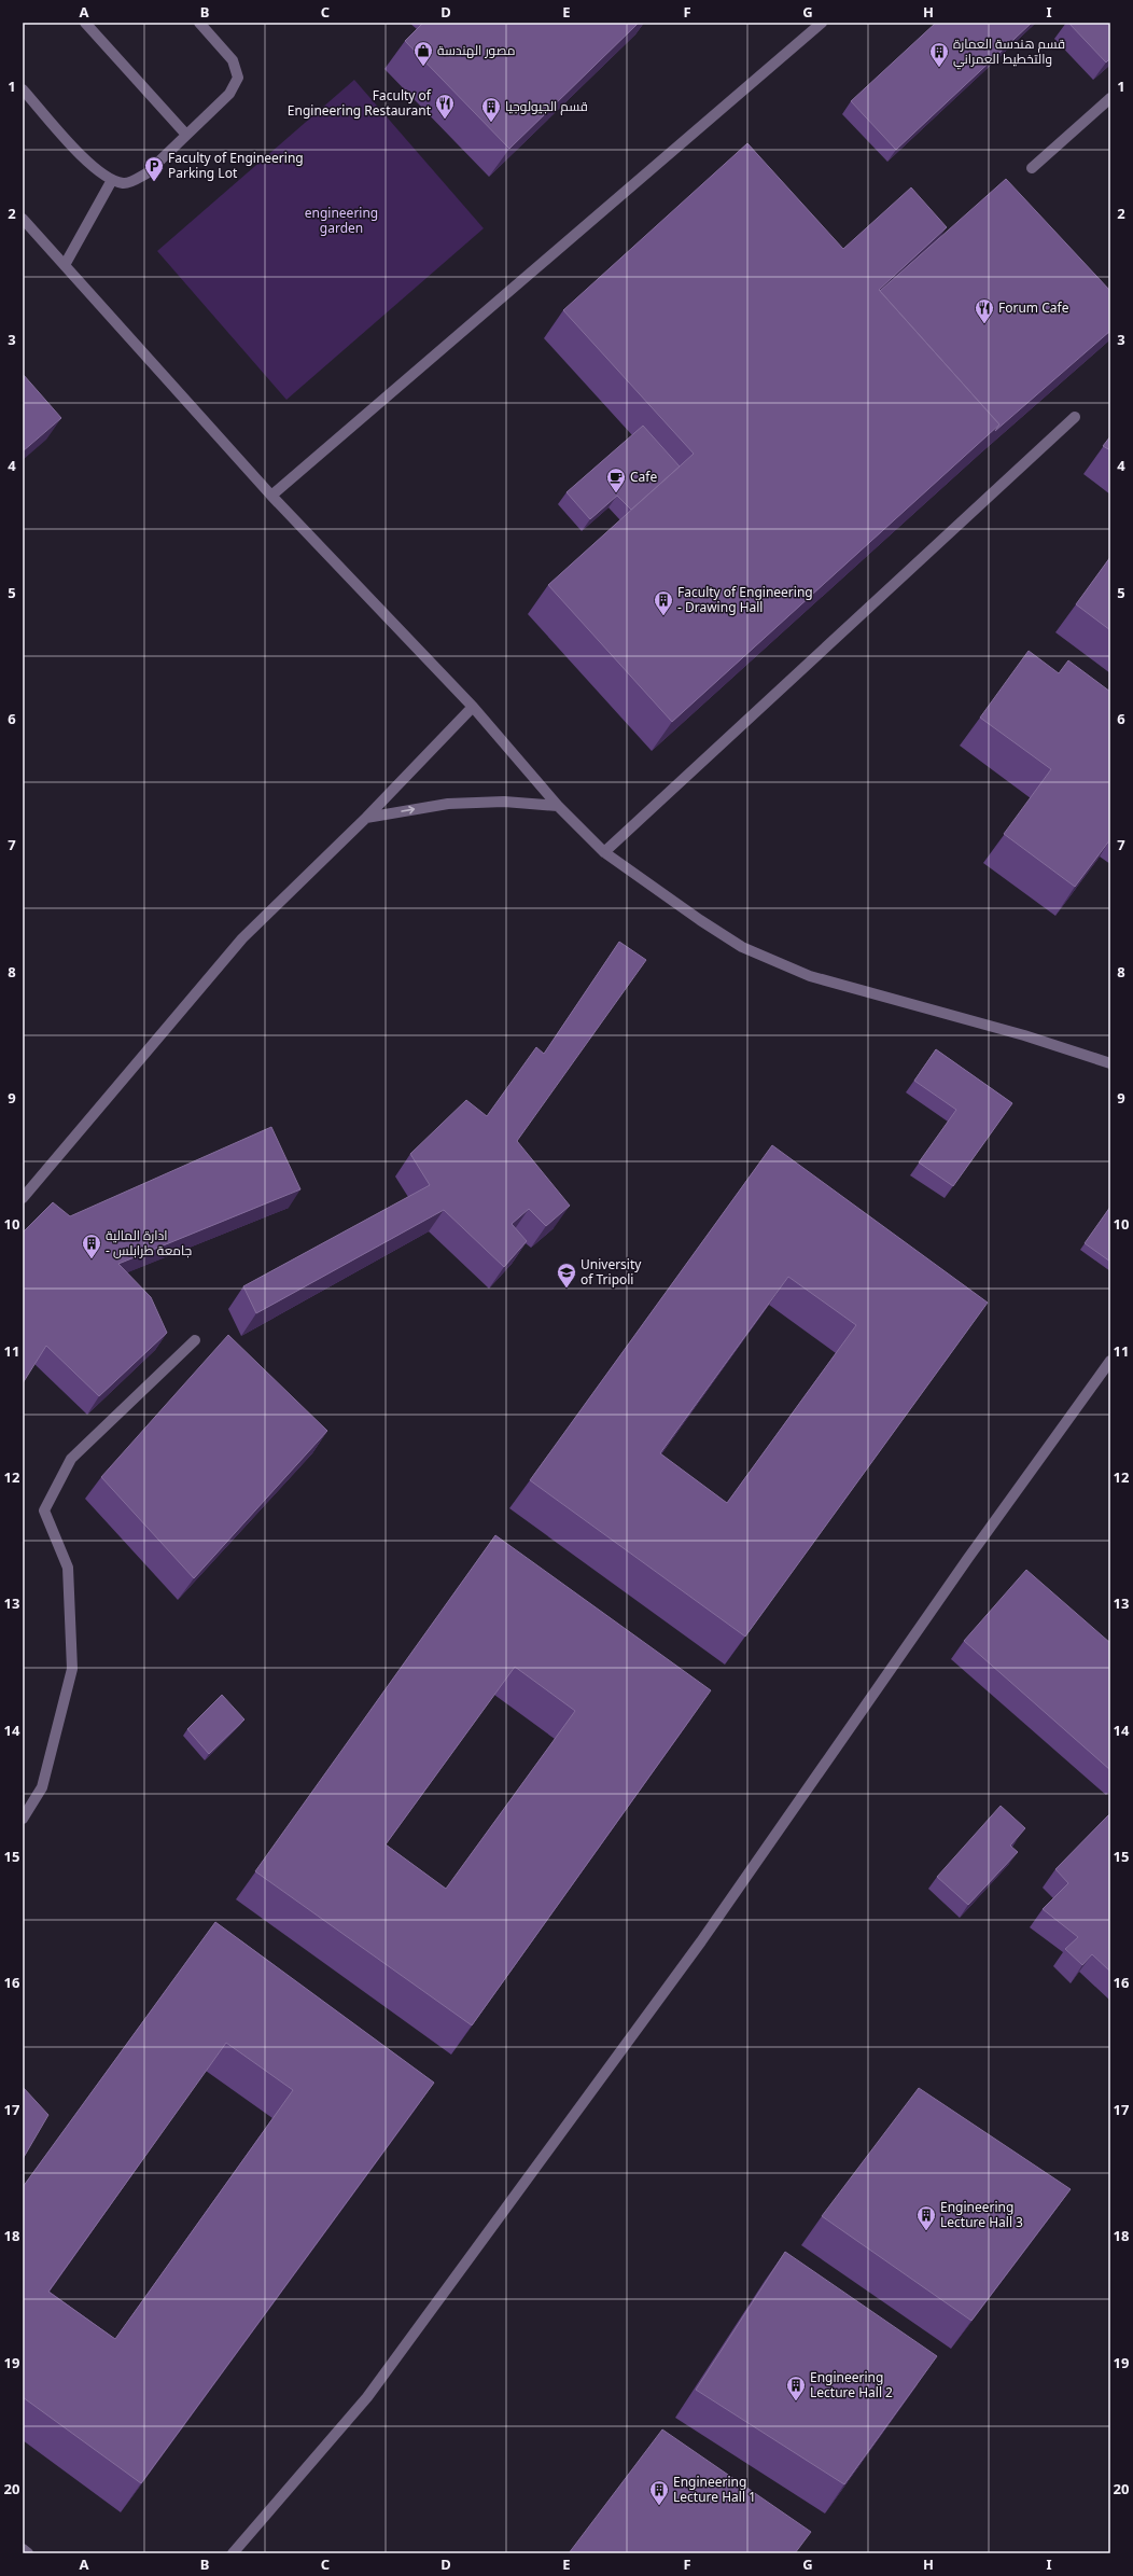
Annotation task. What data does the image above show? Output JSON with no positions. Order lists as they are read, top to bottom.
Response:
{
  "parks": ["engineering garden"],
  "places": {
    "shop": ["مصور الهندسة"],
    "building": [
      "قسم هندسة العمارة والتخطيط العمراني",
      "قسم الجيولوجيا",
      "Faculty of Engineering - Drawing Hall",
      "ادارة المالية - جامعة طرابلس",
      "Engineering Lecture Hall 3",
      "Engineering Lecture Hall 2",
      "Engineering Lecture Hall 1"
    ],
    "restaurant": ["Faculty of Engineering Restaurant", "Forum Cafe"],
    "parking": ["Faculty of Engineering Parking Lot"],
    "cafe": ["Cafe"],
    "school or university": ["University of Tripoli"]
  },
  "grid": {
    "columns": [
      "A",
      "B",
      "C",
      "D",
      "E",
      "F",
      "G",
      "H",
      "I"
    ],
    "rows": [
      "1",
      "2",
      "3",
      "4",
      "5",
      "6",
      "7",
      "8",
      "9",
      "10",
      "11",
      "12",
      "13",
      "14",
      "15",
      "16",
      "17",
      "18",
      "19",
      "20"
    ]
  }
}
